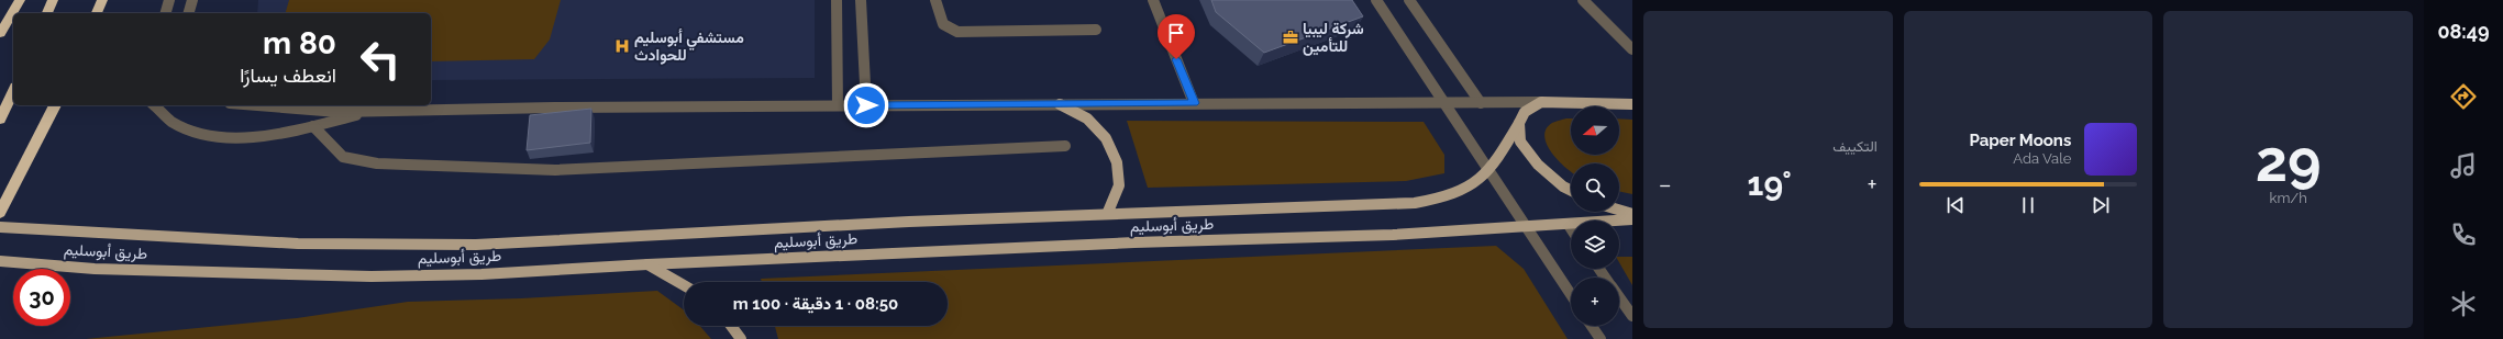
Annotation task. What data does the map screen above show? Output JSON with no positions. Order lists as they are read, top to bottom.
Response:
{
  "streets": {
    "main road": ["طريق أبوسليم"]
  },
  "places": {
    "office": ["شركة ليبيا للتأمين"],
    "hospital": ["مستشفي أبوسليم للحوادث"]
  },
  "north": "left",
  "page": {
    "tabs": "08:49",
    "tile": [
      ["29", "km/h"],
      "التكييف"
    ],
    "turn": ["80 m", "انعطف يسارًا"],
    "map_buttons": "+",
    "song": ["Paper Moons", "Ada Vale"],
    "heat": ["−", "19°", "+"],
    "limit": "30",
    "trip": "08:50 · 1 دقيقة · 100 m"
  }
}
